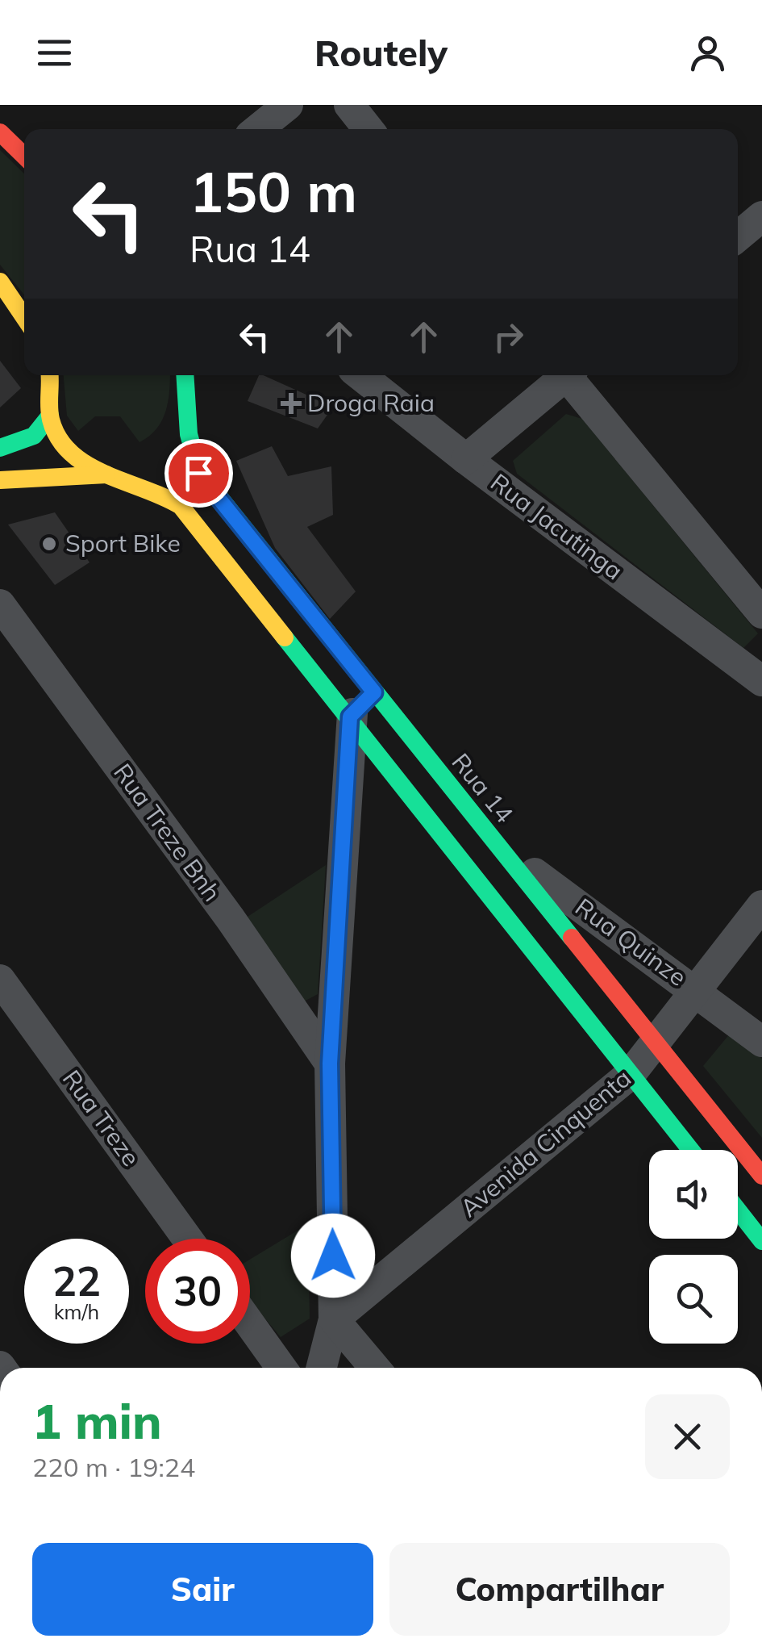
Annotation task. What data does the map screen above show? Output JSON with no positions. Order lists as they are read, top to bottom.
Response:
{
  "streets": {
    "street": [
      "Rua Jacutinga",
      "Rua 14",
      "Rua Treze Bnh",
      "Rua Quinze",
      "Rua Treze",
      "Avenida Cinquenta"
    ]
  },
  "crossings": [
    ["Rua 14", "Rua Quinze"],
    ["Rua 14", "Avenida Cinquenta"],
    ["Rua Quinze", "Avenida Cinquenta"]
  ],
  "places": {
    "health": ["Droga Raia"],
    "other": ["Sport Bike"]
  },
  "page": {
    "header": "Routely",
    "turn": ["150 m", "Rua 14"],
    "speed": "22 km/h",
    "limit": "30",
    "heading": ["1 min", "220 m · 19:24"],
    "buttons": ["Sair", "Compartilhar"]
  }
}
